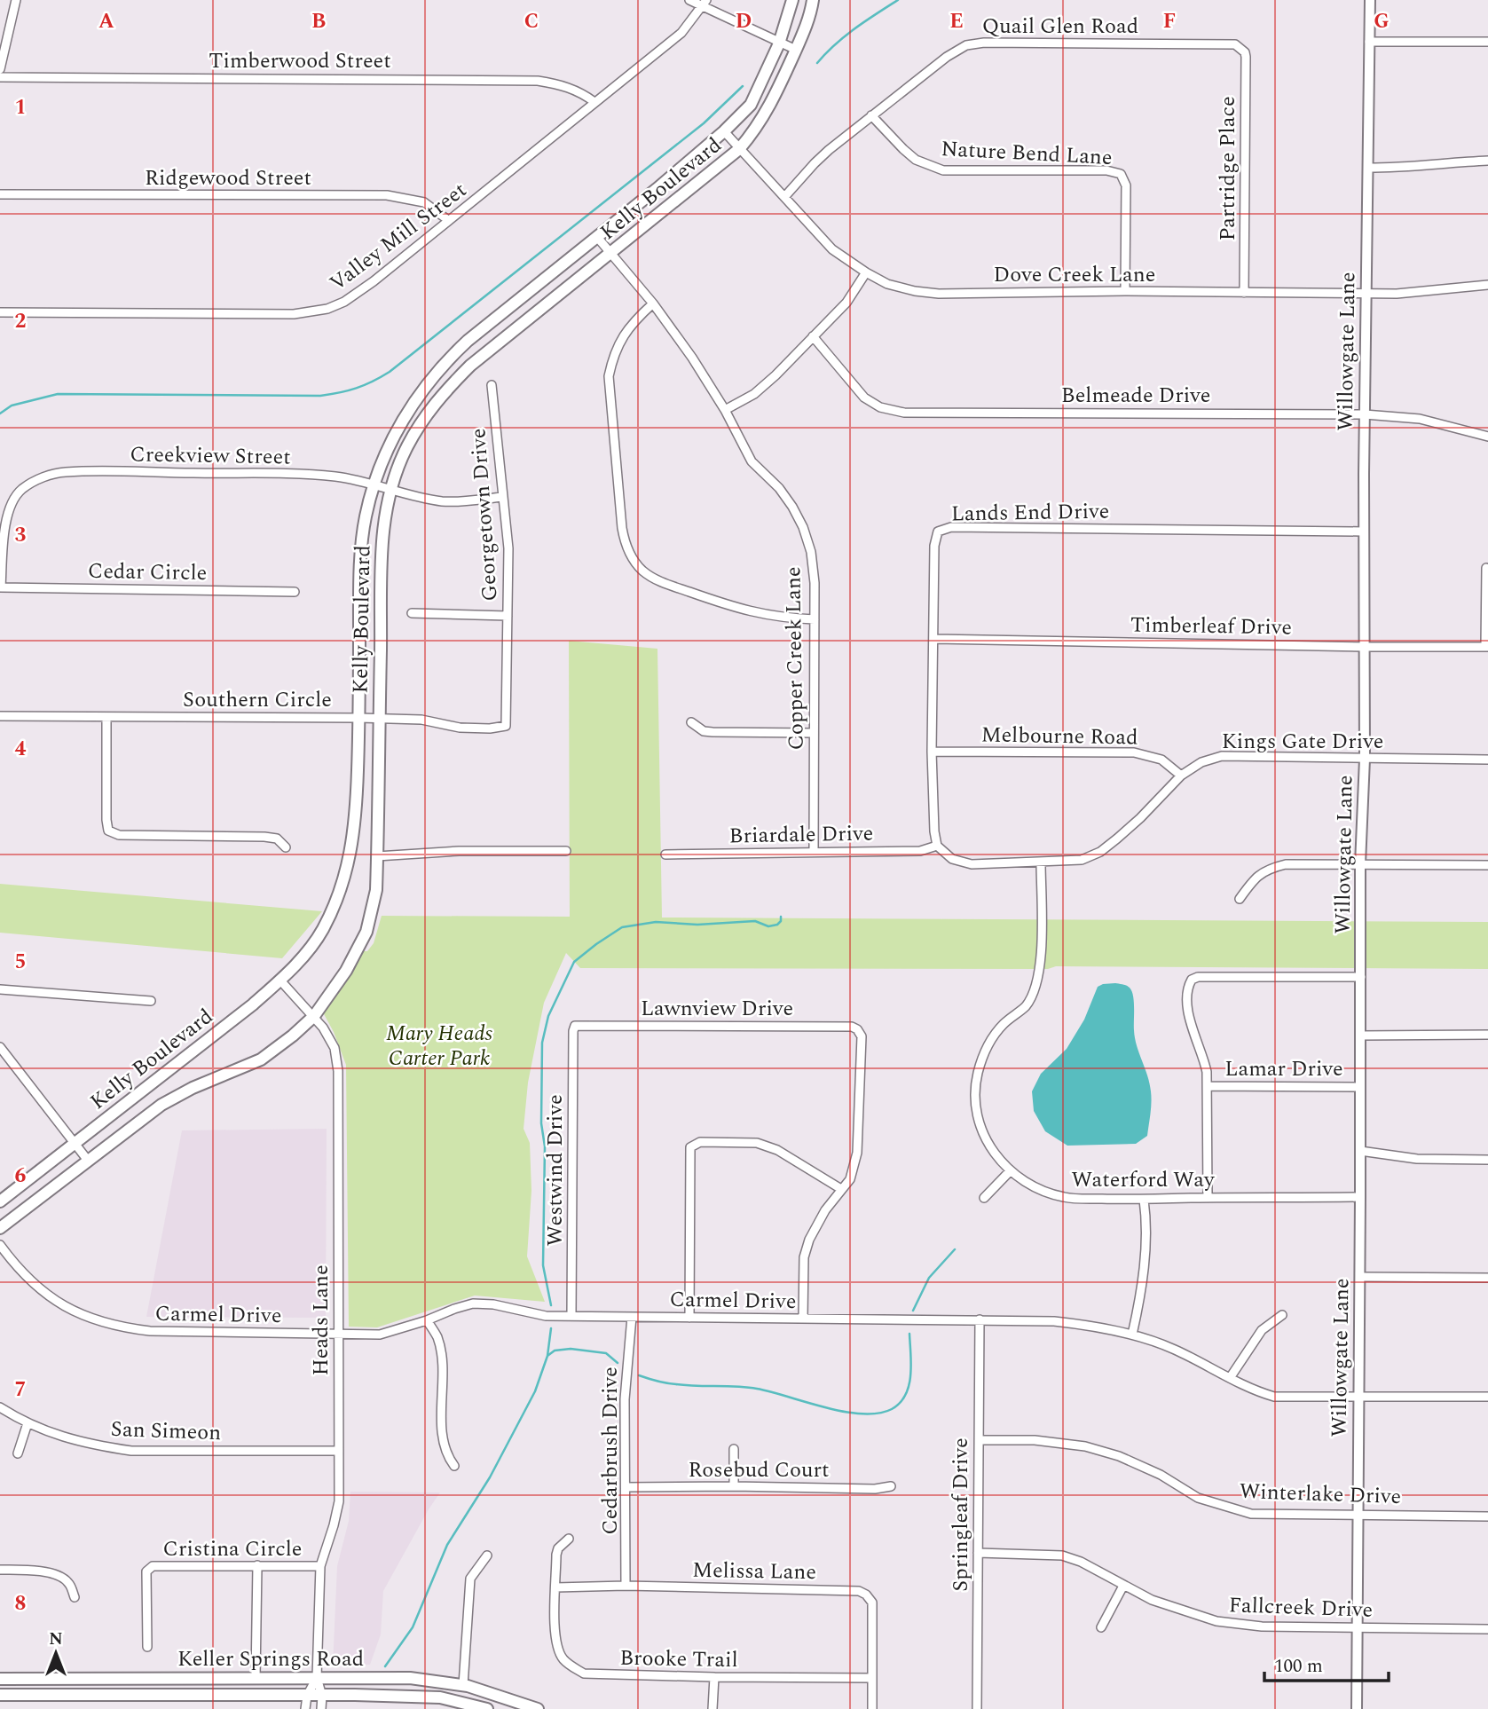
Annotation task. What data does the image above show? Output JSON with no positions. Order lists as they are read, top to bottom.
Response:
{
  "streets": {
    "main road": ["Kelly Boulevard", "Keller Springs Road"],
    "street": [
      "Quail Glen Road",
      "Timberwood Street",
      "Nature Bend Lane",
      "Partridge Place",
      "Ridgewood Street",
      "Valley Mill Street",
      "Dove Creek Lane",
      "Willowgate Lane",
      "Belmeade Drive",
      "Creekview Street",
      "Lands End Drive",
      "Georgetown Drive",
      "Cedar Circle",
      "Timberleaf Drive",
      "Copper Creek Lane",
      "Southern Circle",
      "Melbourne Road",
      "Kings Gate Drive",
      "Briardale Drive",
      "Lawnview Drive",
      "Lamar Drive",
      "Westwind Drive",
      "Waterford Way",
      "Carmel Drive",
      "Heads Lane",
      "San Simeon",
      "Cedarbrush Drive",
      "Rosebud Court",
      "Winterlake Drive",
      "Springleaf Drive",
      "Cristina Circle",
      "Melissa Lane",
      "Fallcreek Drive",
      "Brooke Trail"
    ]
  },
  "crossings": [
    ["Quail Glen Road", "Nature Bend Lane"],
    ["Quail Glen Road", "Partridge Place"],
    ["Quail Glen Road", "Dove Creek Lane"],
    ["Timberwood Street", "Valley Mill Street"],
    ["Nature Bend Lane", "Dove Creek Lane"],
    ["Partridge Place", "Dove Creek Lane"],
    ["Ridgewood Street", "Valley Mill Street"],
    ["Kelly Boulevard", "Dove Creek Lane"],
    ["Kelly Boulevard", "Creekview Street"],
    ["Kelly Boulevard", "Copper Creek Lane"],
    ["Kelly Boulevard", "Southern Circle"],
    ["Kelly Boulevard", "Heads Lane"],
    ["Dove Creek Lane", "Willowgate Lane"],
    ["Willowgate Lane", "Belmeade Drive"],
    ["Willowgate Lane", "Lands End Drive"],
    ["Willowgate Lane", "Timberleaf Drive"],
    ["Willowgate Lane", "Kings Gate Drive"],
    ["Willowgate Lane", "Lamar Drive"],
    ["Willowgate Lane", "Waterford Way"],
    ["Willowgate Lane", "Carmel Drive"],
    ["Willowgate Lane", "Winterlake Drive"],
    ["Willowgate Lane", "Fallcreek Drive"],
    ["Creekview Street", "Georgetown Drive"],
    ["Creekview Street", "Cedar Circle"],
    ["Lands End Drive", "Timberleaf Drive"],
    ["Lands End Drive", "Melbourne Road"],
    ["Lands End Drive", "Kings Gate Drive"],
    ["Lands End Drive", "Briardale Drive"],
    ["Georgetown Drive", "Southern Circle"],
    ["Copper Creek Lane", "Briardale Drive"],
    ["Melbourne Road", "Kings Gate Drive"],
    ["Kings Gate Drive", "Briardale Drive"],
    ["Kings Gate Drive", "Waterford Way"],
    ["Lawnview Drive", "Westwind Drive"],
    ["Westwind Drive", "Carmel Drive"],
    ["Carmel Drive", "Heads Lane"],
    ["Carmel Drive", "Cedarbrush Drive"],
    ["Carmel Drive", "Springleaf Drive"],
    ["Heads Lane", "San Simeon"],
    ["Heads Lane", "Cristina Circle"],
    ["Heads Lane", "Keller Springs Road"],
    ["Cedarbrush Drive", "Rosebud Court"],
    ["Cedarbrush Drive", "Melissa Lane"],
    ["Winterlake Drive", "Springleaf Drive"],
    ["Springleaf Drive", "Fallcreek Drive"],
    ["Melissa Lane", "Brooke Trail"]
  ],
  "parks": ["Mary Heads Carter Park"],
  "scale_bar": "100 m",
  "north": "top",
  "grid": {
    "columns": [
      "A",
      "B",
      "C",
      "D",
      "E",
      "F",
      "G"
    ],
    "rows": [
      "1",
      "2",
      "3",
      "4",
      "5",
      "6",
      "7",
      "8"
    ]
  }
}
